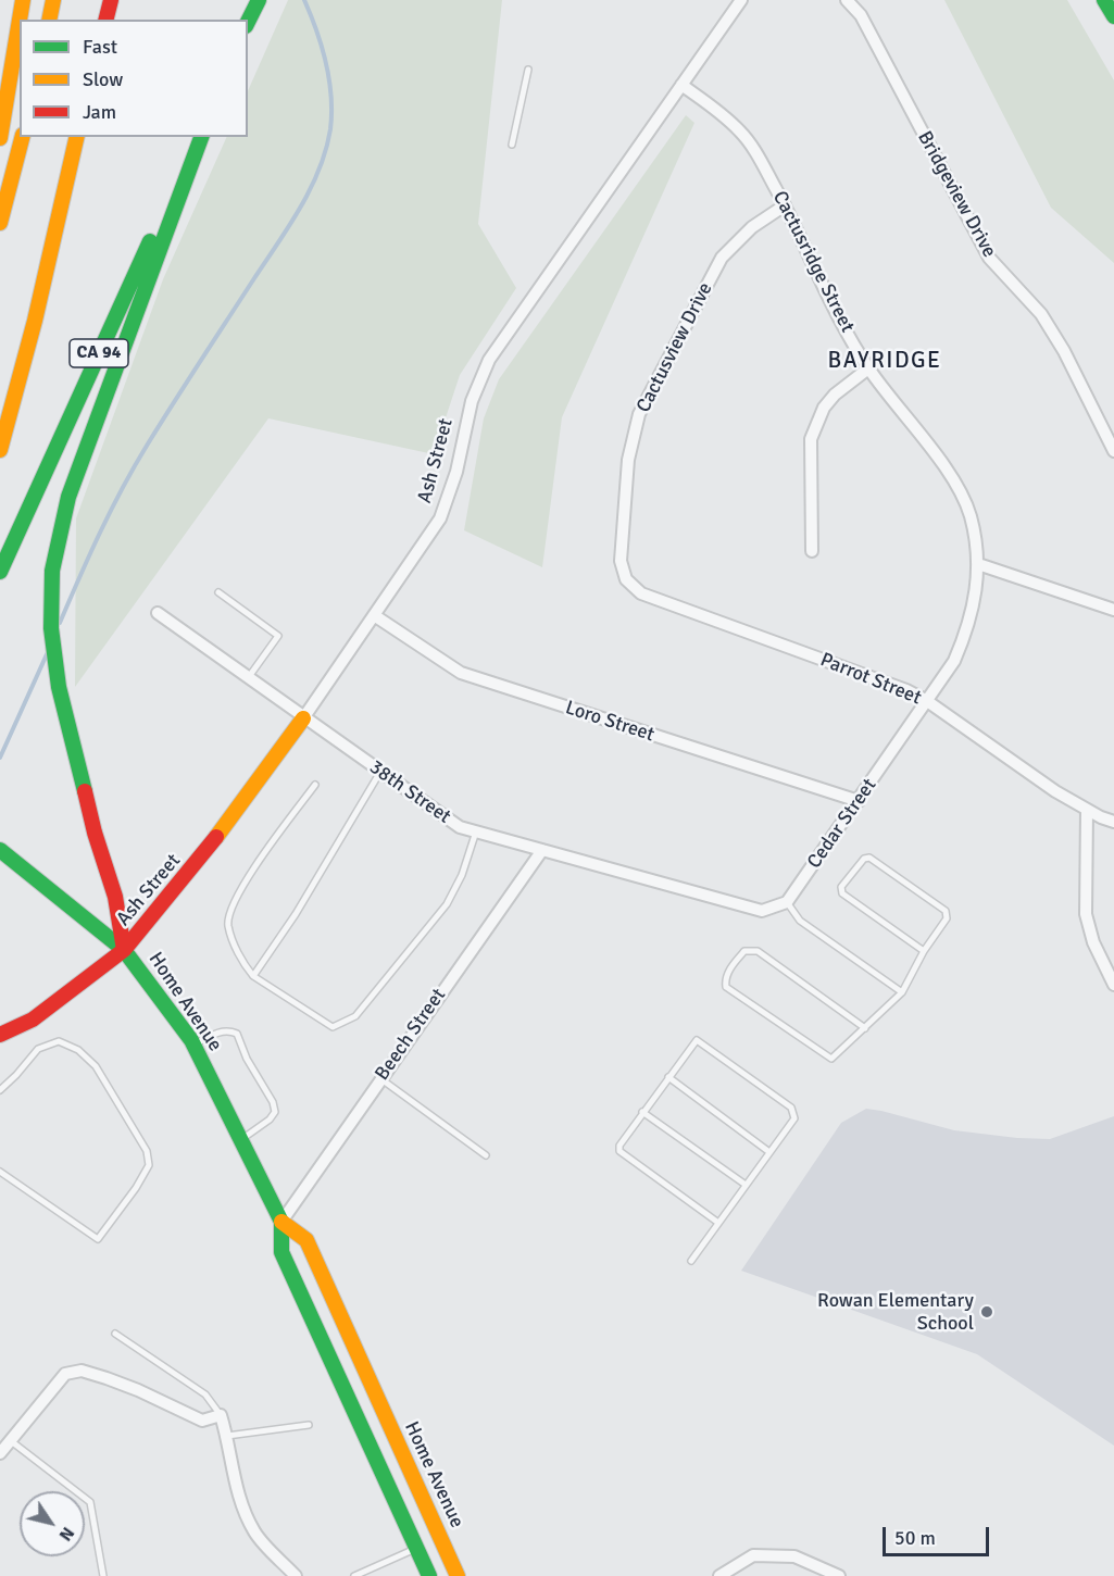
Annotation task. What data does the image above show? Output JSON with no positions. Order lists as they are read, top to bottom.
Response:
{
  "streets": {
    "main road": ["CA 94", "Ash Street", "Home Avenue"],
    "street": [
      "Bridgeview Drive",
      "Cactusridge Street",
      "Cactusview Drive",
      "Parrot Street",
      "Loro Street",
      "38th Street",
      "Cedar Street",
      "Beech Street"
    ]
  },
  "crossings": [
    ["Cactusridge Street", "Cactusview Drive"],
    ["Cactusridge Street", "Ash Street"],
    ["Cactusridge Street", "Parrot Street"],
    ["Cactusridge Street", "Cedar Street"],
    ["Cactusview Drive", "Parrot Street"],
    ["Ash Street", "Loro Street"],
    ["Ash Street", "38th Street"],
    ["Ash Street", "Home Avenue"],
    ["Parrot Street", "Cedar Street"],
    ["Loro Street", "Cedar Street"],
    ["38th Street", "Cedar Street"],
    ["38th Street", "Beech Street"],
    ["Home Avenue", "Beech Street"]
  ],
  "districts": ["BAYRIDGE"],
  "places": ["Rowan Elementary School"],
  "legend": ["Fast", "Slow", "Jam"],
  "scale_bar": "50 m",
  "north": "bottom right"
}
